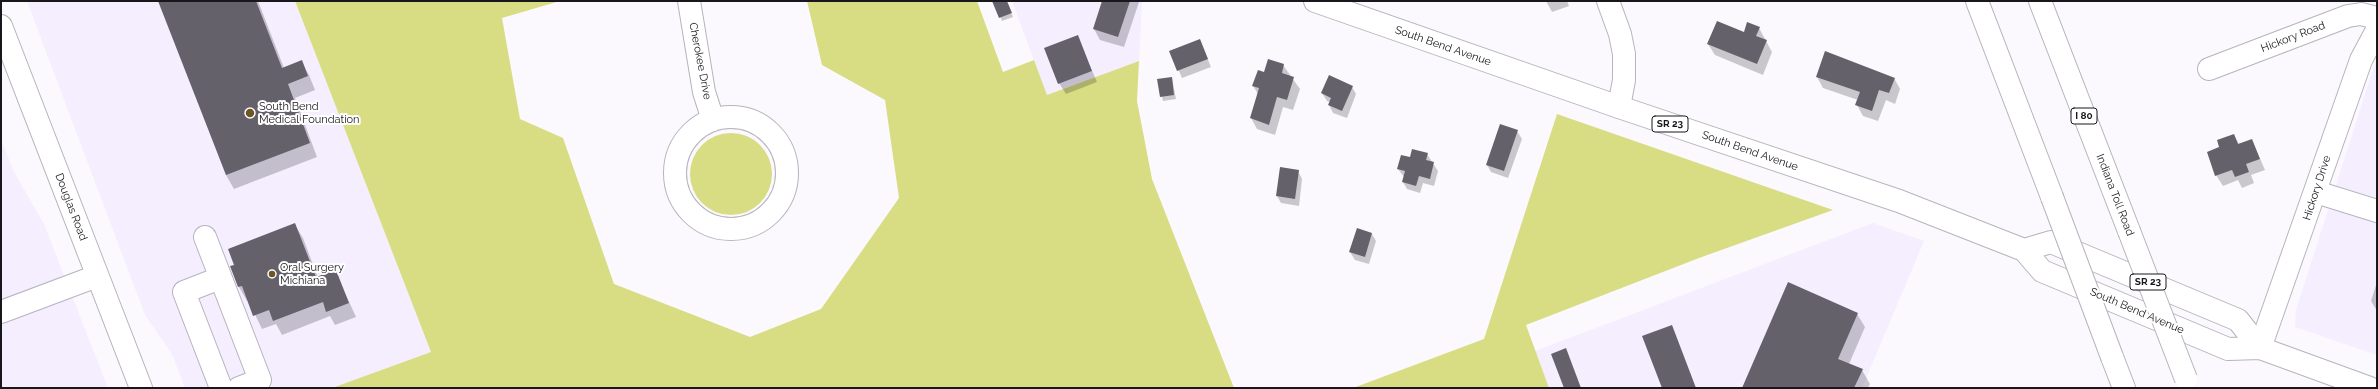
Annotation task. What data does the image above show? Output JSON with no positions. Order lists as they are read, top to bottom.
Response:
{
  "streets": {
    "main road": [
      "Hickory Road",
      "South Bend Avenue",
      "Cherokee Drive",
      "I 80",
      "SR 23",
      "Hickory Drive",
      "Indiana Toll Road",
      "Douglas Road"
    ]
  },
  "crossings": [
    ["South Bend Avenue", "SR 23"],
    ["South Bend Avenue", "Hickory Drive"],
    ["SR 23", "Hickory Drive"]
  ],
  "places": ["South Bend Medical Foundation", "Oral Surgery Michiana"]
}
